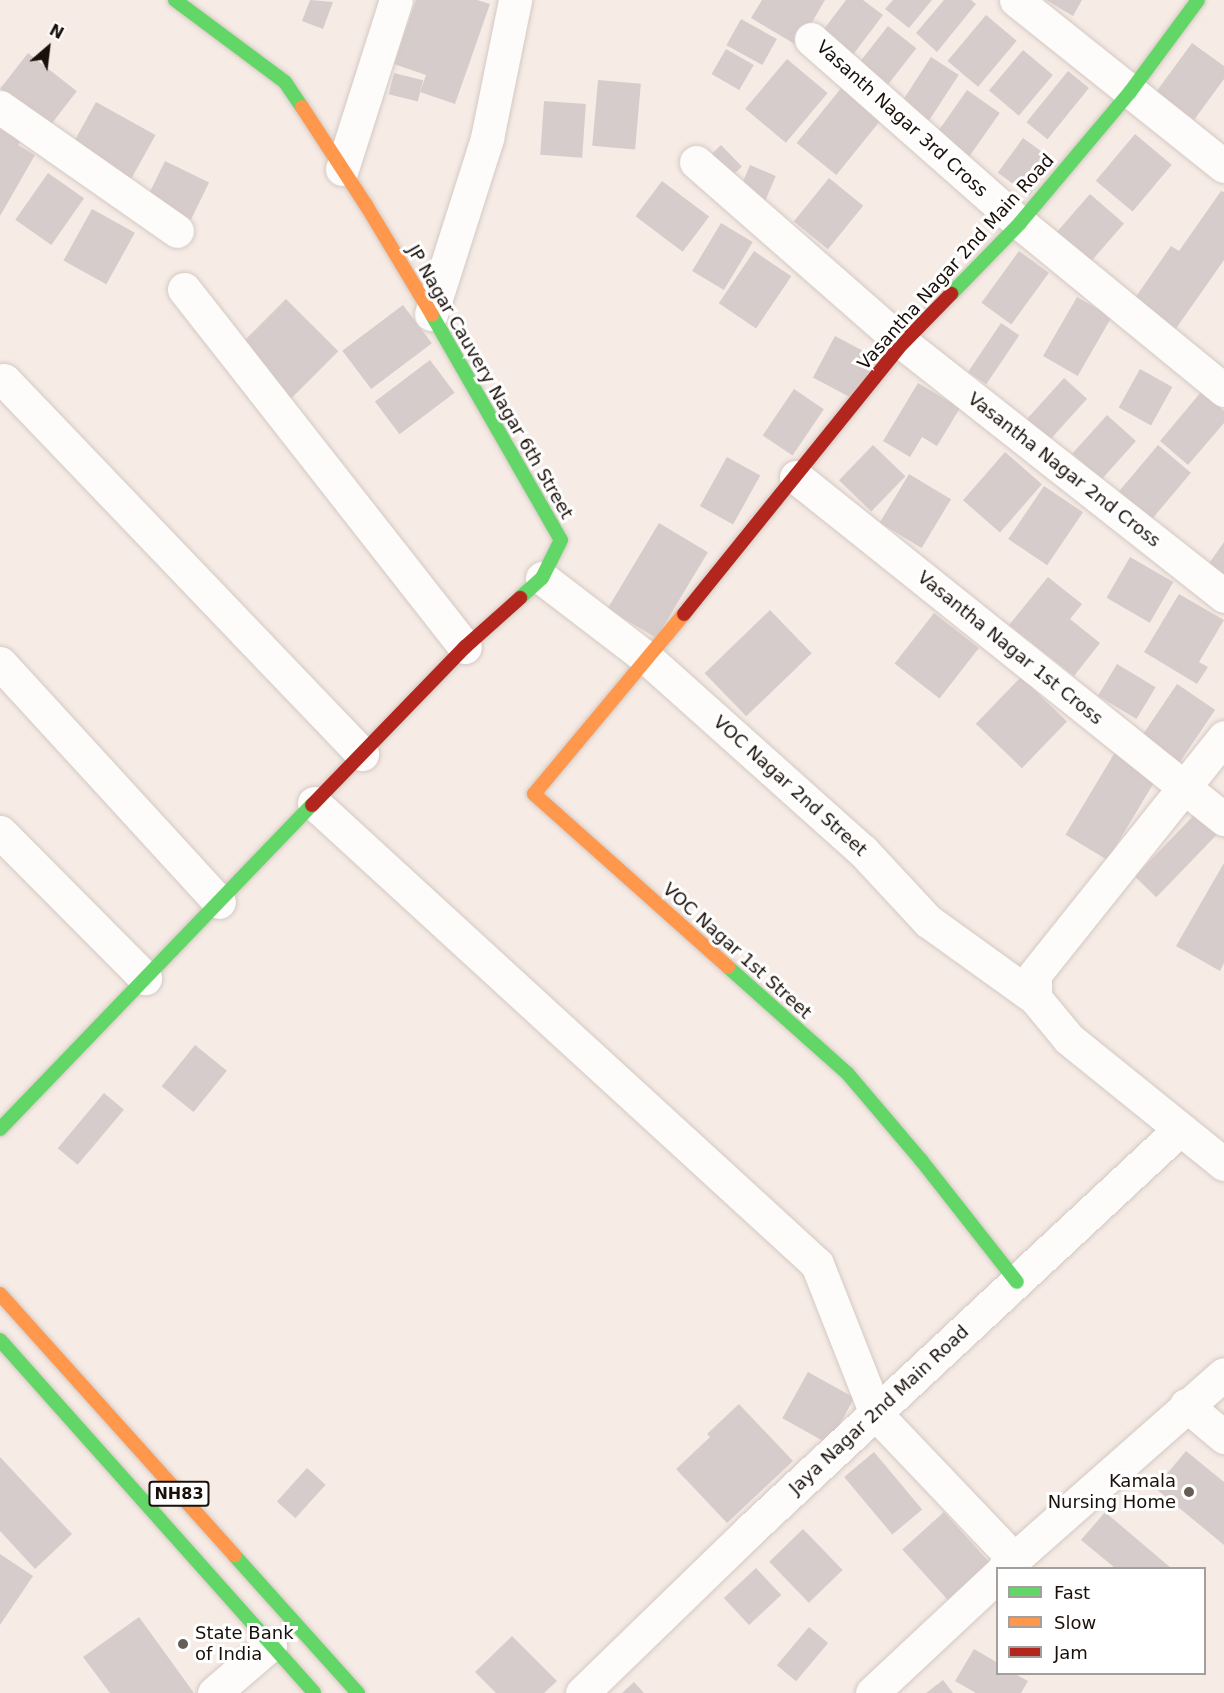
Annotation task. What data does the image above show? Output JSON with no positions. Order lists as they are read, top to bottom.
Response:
{
  "streets": {
    "main road": [
      "Vasantha Nagar 2nd Main Road",
      "JP Nagar Cauvery Nagar 6th Street",
      "VOC Nagar 1st Street",
      "NH83"
    ],
    "street": [
      "Vasanth Nagar 3rd Cross",
      "Vasantha Nagar 2nd Cross",
      "Vasantha Nagar 1st Cross",
      "VOC Nagar 2nd Street",
      "Jaya Nagar 2nd Main Road"
    ]
  },
  "crossings": [
    ["Vasanth Nagar 3rd Cross", "Vasantha Nagar 2nd Main Road"],
    ["Vasantha Nagar 2nd Main Road", "Vasantha Nagar 2nd Cross"],
    ["Vasantha Nagar 2nd Main Road", "Vasantha Nagar 1st Cross"],
    ["Vasantha Nagar 2nd Main Road", "VOC Nagar 2nd Street"],
    ["Vasantha Nagar 2nd Main Road", "VOC Nagar 1st Street"],
    ["JP Nagar Cauvery Nagar 6th Street", "VOC Nagar 2nd Street"],
    ["VOC Nagar 2nd Street", "VOC Nagar 1st Street"],
    ["VOC Nagar 2nd Street", "Jaya Nagar 2nd Main Road"],
    ["VOC Nagar 1st Street", "Jaya Nagar 2nd Main Road"]
  ],
  "places": ["Kamala Nursing Home", "State Bank of India"],
  "legend": ["Fast", "Slow", "Jam"],
  "north": "top right"
}
